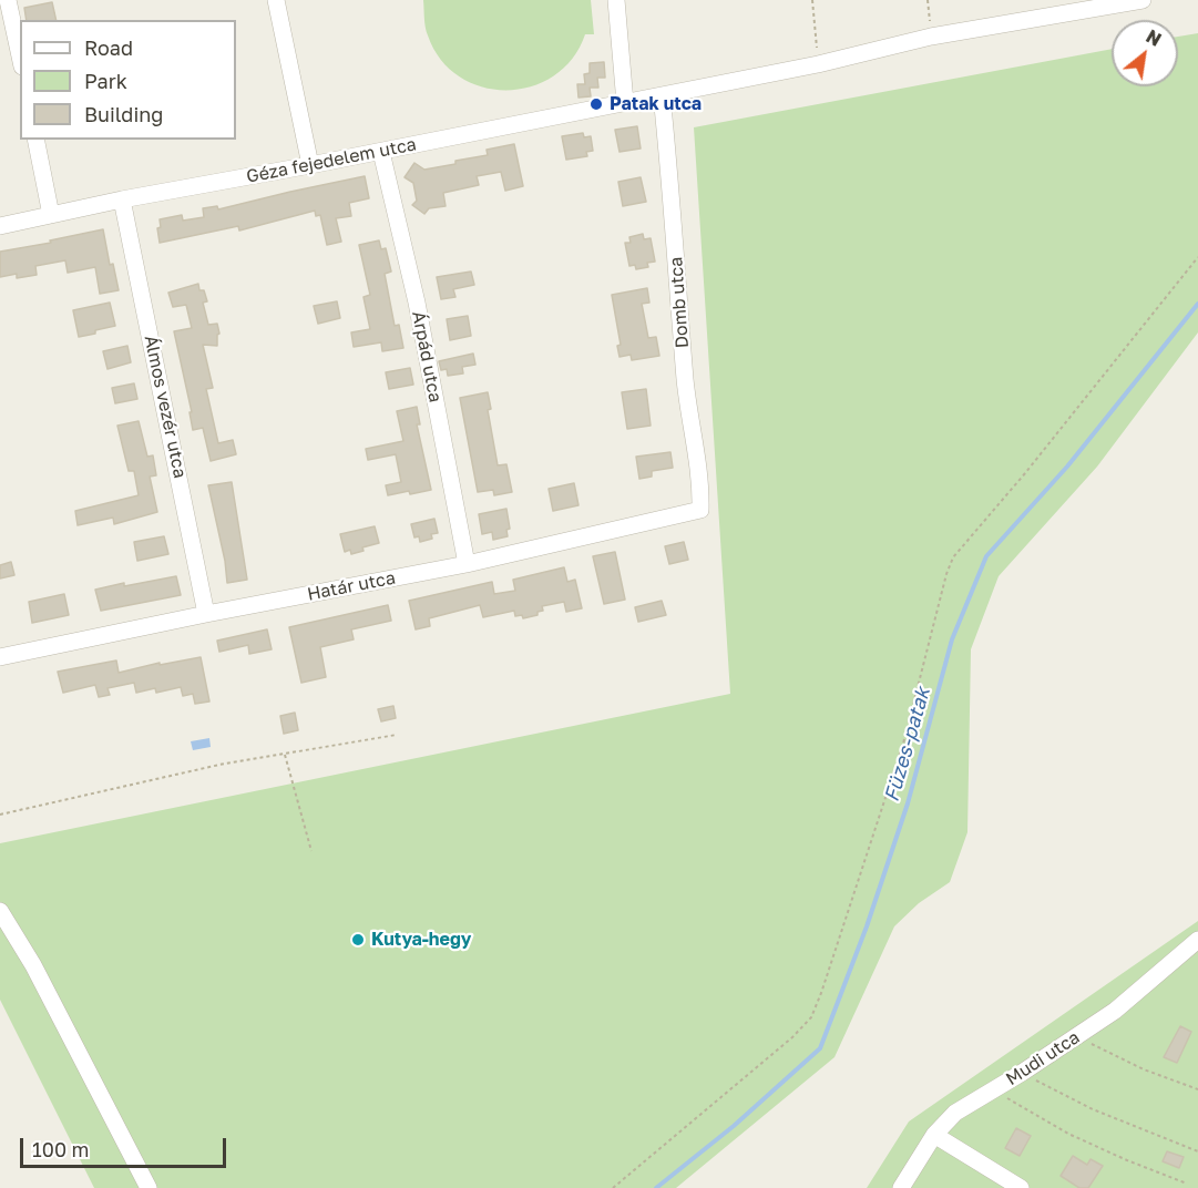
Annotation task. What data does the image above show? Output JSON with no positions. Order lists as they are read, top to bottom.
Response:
{
  "streets": {
    "street": [
      "Géza fejedelem utca",
      "Domb utca",
      "Árpád utca",
      "Álmos vezér utca",
      "Határ utca",
      "Mudi utca"
    ]
  },
  "crossings": [
    ["Géza fejedelem utca", "Domb utca"],
    ["Géza fejedelem utca", "Árpád utca"],
    ["Géza fejedelem utca", "Álmos vezér utca"],
    ["Domb utca", "Határ utca"],
    ["Árpád utca", "Határ utca"],
    ["Álmos vezér utca", "Határ utca"]
  ],
  "water": ["Füzes-patak"],
  "places": ["Patak utca", "Kutya-hegy"],
  "legend": ["Road", "Park", "Building"],
  "scale_bar": "100 m",
  "north": "top right"
}
